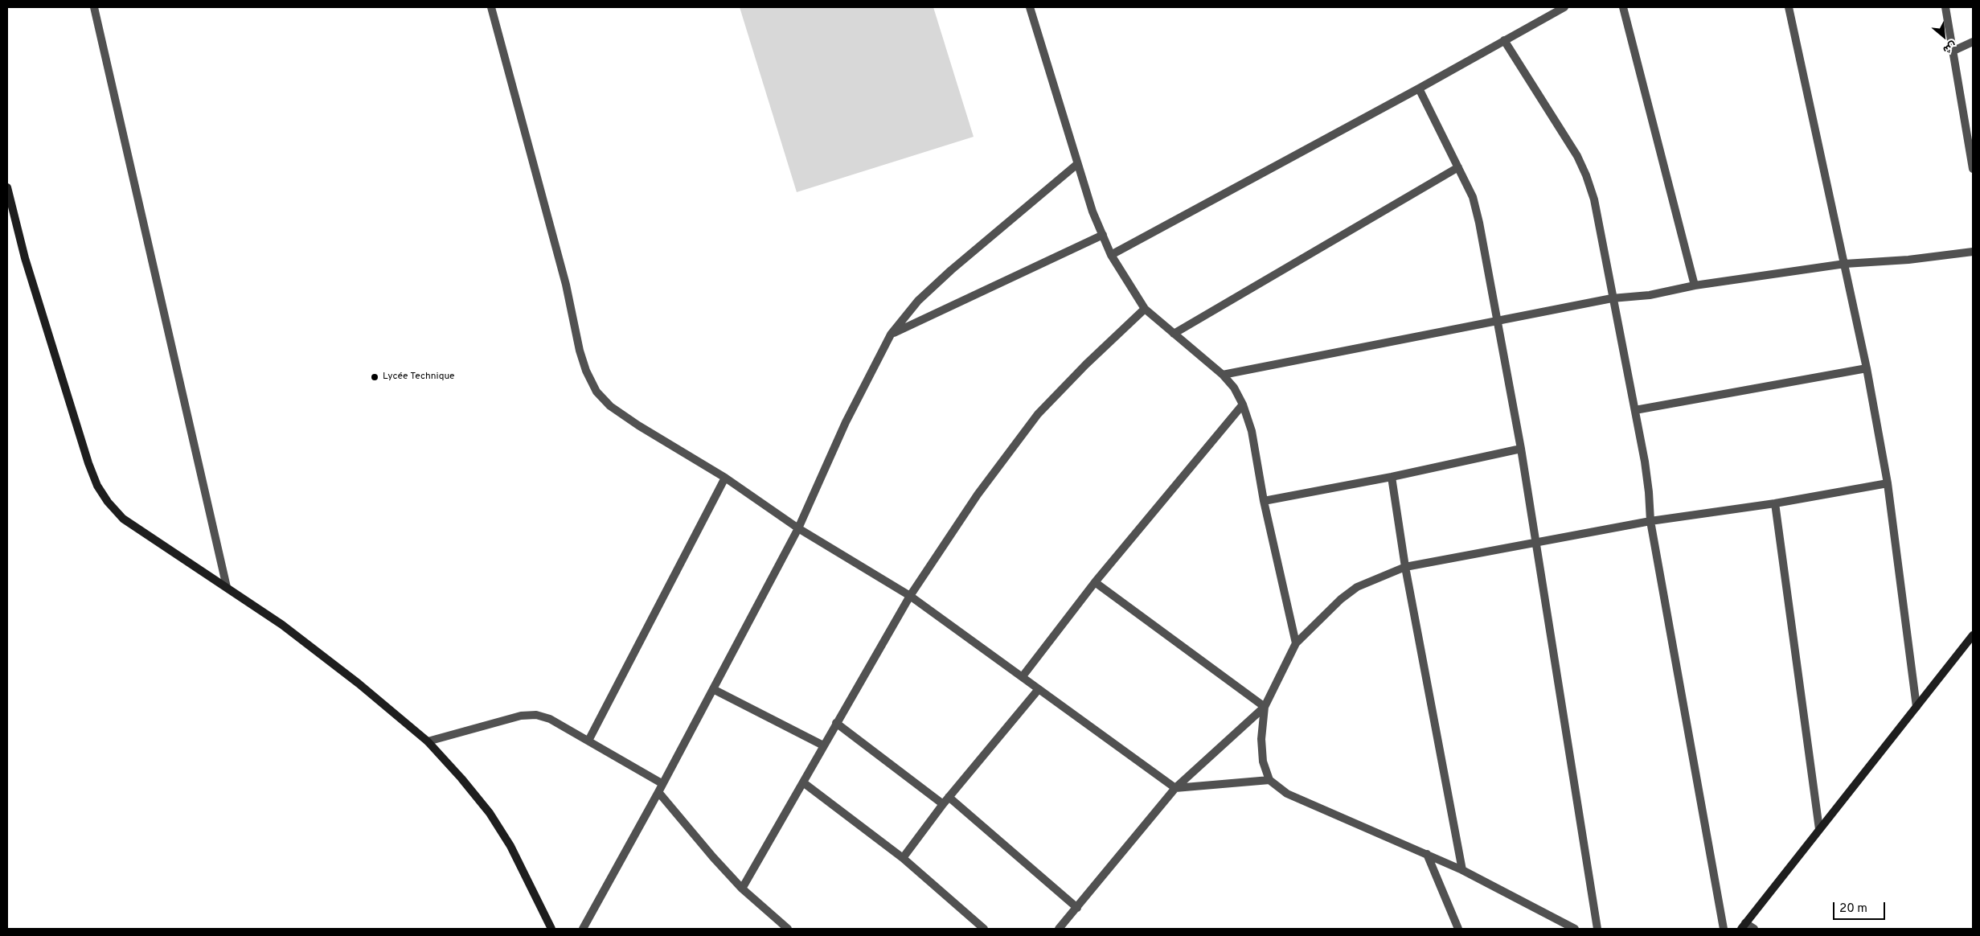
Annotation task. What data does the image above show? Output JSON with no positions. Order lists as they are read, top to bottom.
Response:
{
  "places": ["Lycée Technique"],
  "scale_bar": "20 m",
  "north": "bottom right"
}
